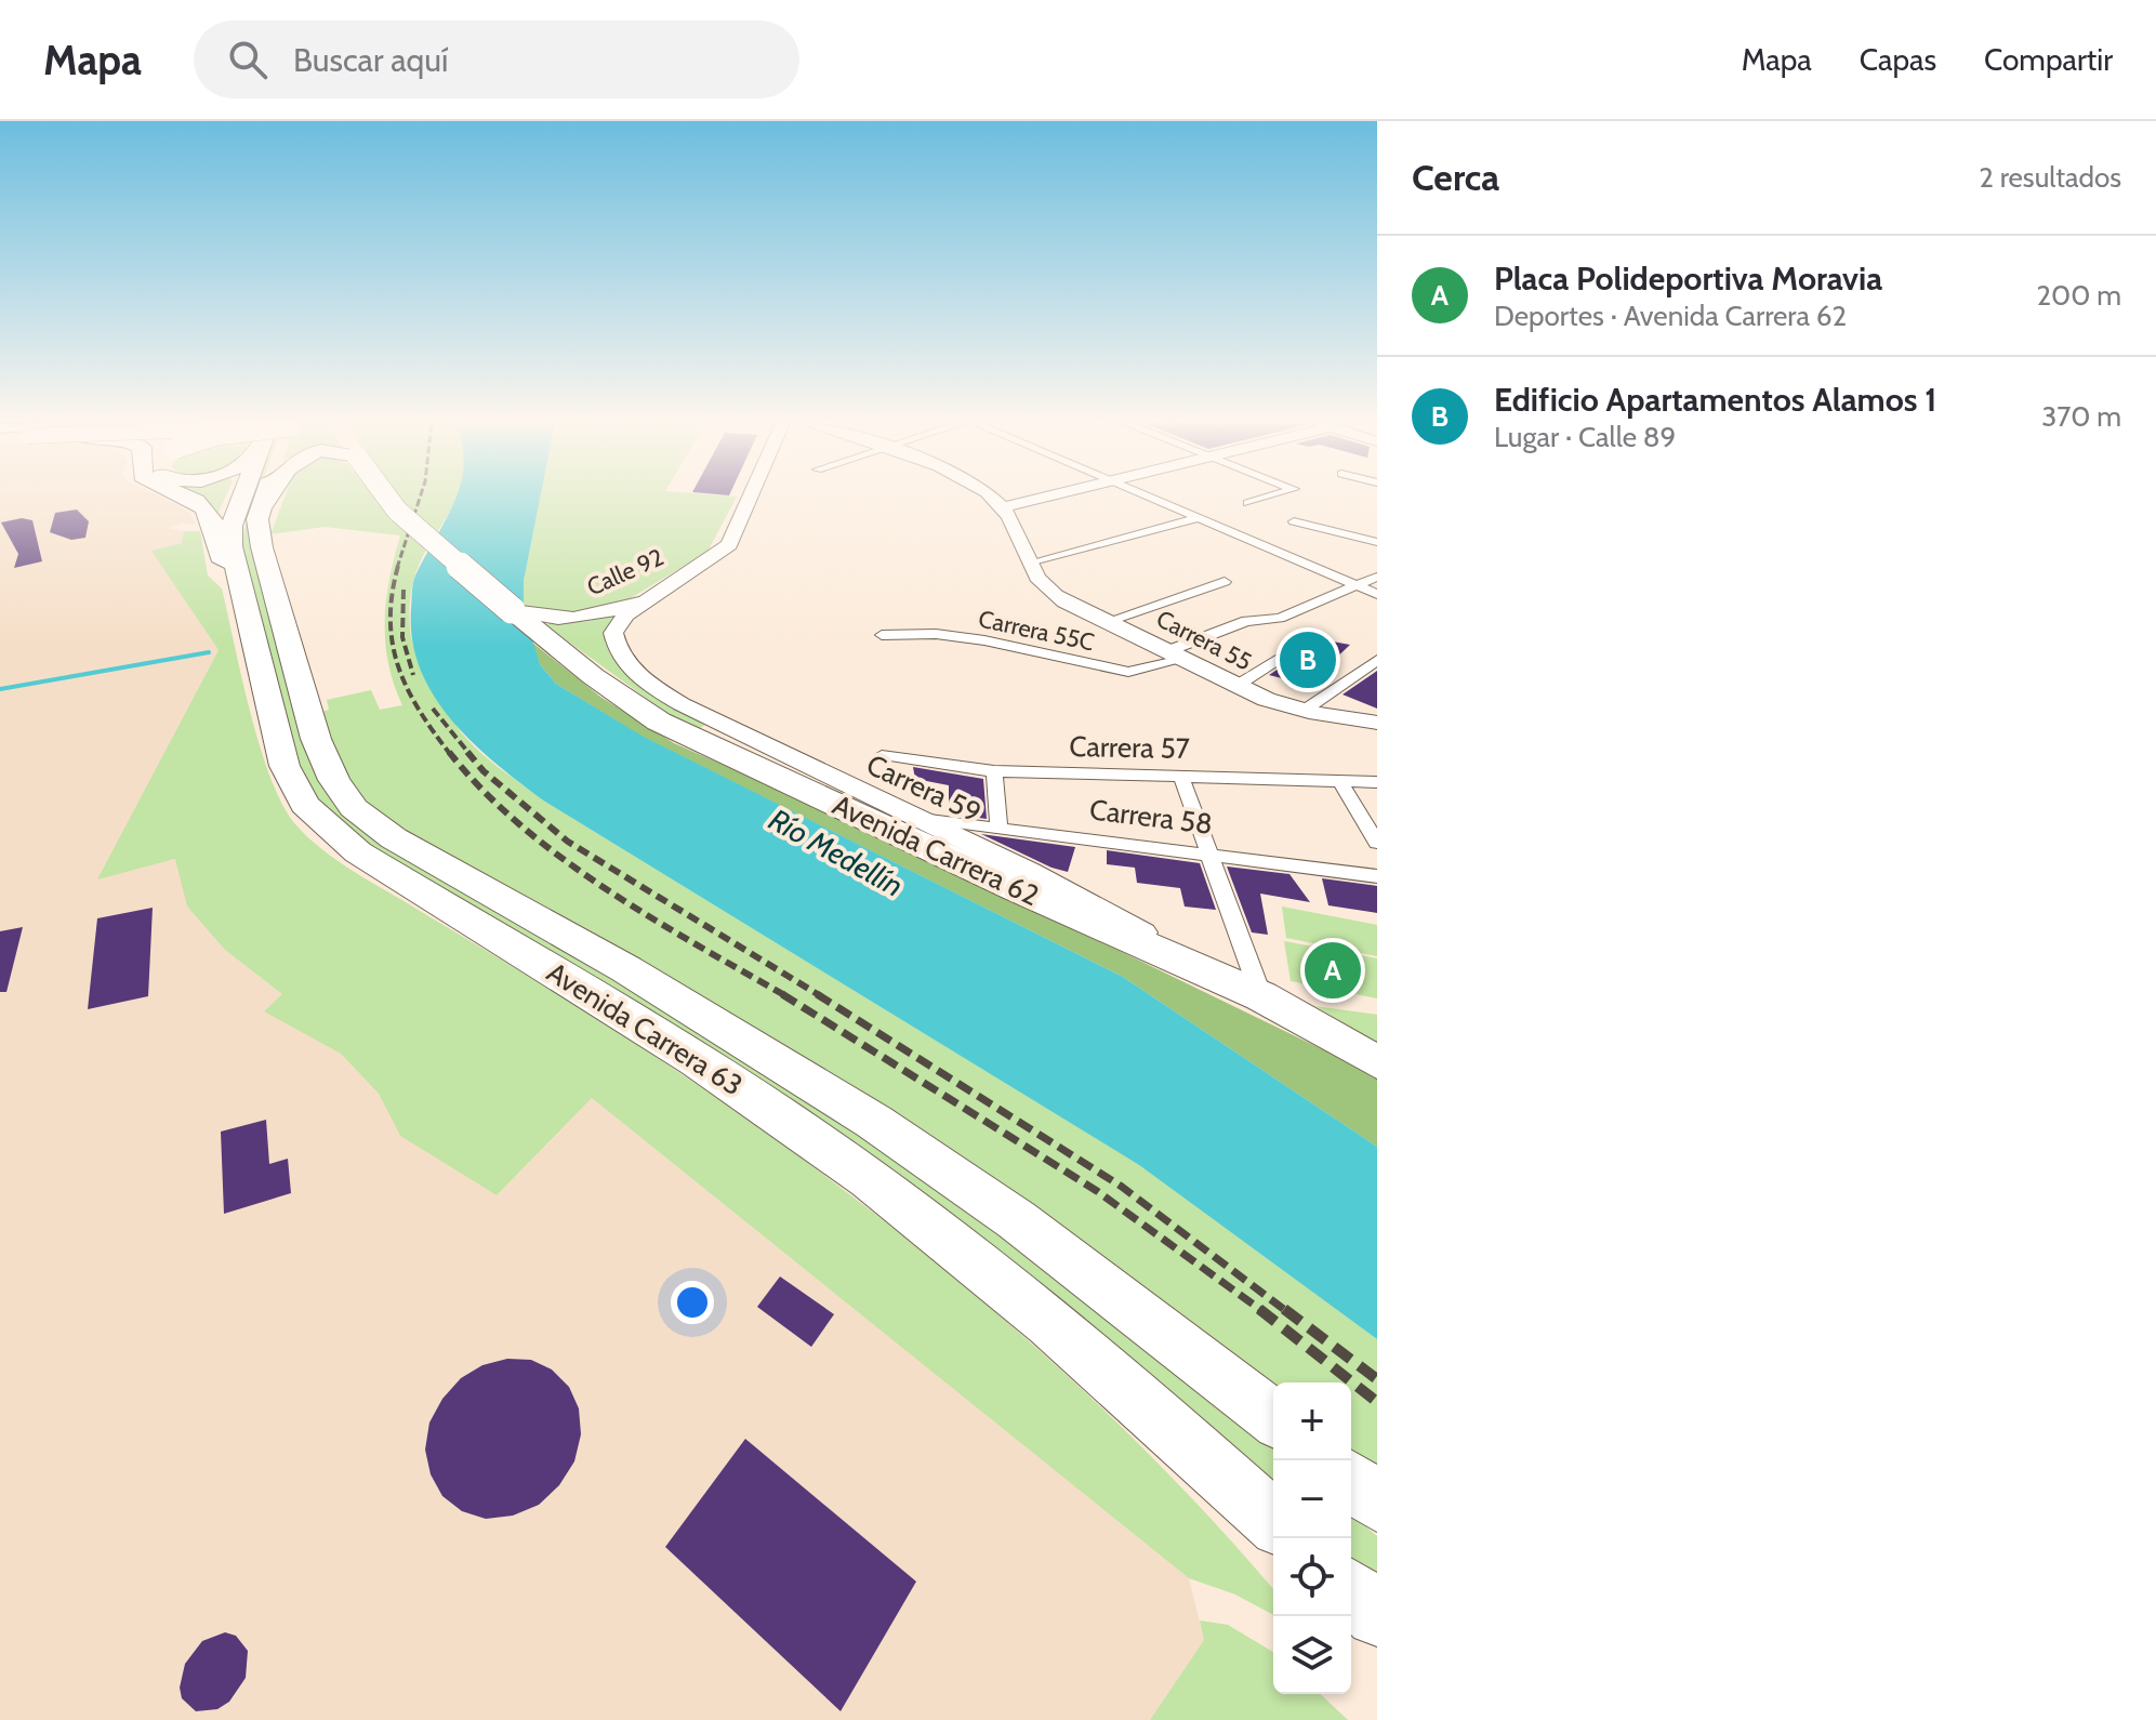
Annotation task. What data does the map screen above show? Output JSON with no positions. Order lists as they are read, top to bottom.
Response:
{
  "streets": {
    "highway": ["Avenida Carrera 62", "Avenida Carrera 63"],
    "main road": ["Calle 92", "Carrera 55", "Carrera 59"],
    "street": ["Carrera 55C", "Carrera 57", "Carrera 58"]
  },
  "crossings": [
    ["Calle 92", "Carrera 59"],
    ["Calle 92", "Avenida Carrera 62"],
    ["Carrera 55C", "Carrera 55"],
    ["Carrera 59", "Carrera 58"],
    ["Carrera 59", "Avenida Carrera 62"]
  ],
  "water": ["Río Medellín"],
  "page": {
    "header": "Mapa",
    "search": "Buscar aquí",
    "nav": ["Mapa", "Capas", "Compartir"],
    "heading": ["Cerca", "2 resultados"],
    "list": [
      {
        "mark": "A",
        "name": "Placa Polideportiva Moravia",
        "note": "Deportes · Avenida Carrera 62",
        "value": "200 m"
      },
      {
        "mark": "B",
        "name": "Edificio Apartamentos Alamos 1",
        "note": "Lugar · Calle 89",
        "value": "370 m"
      }
    ],
    "pins": ["B", "A"],
    "map_buttons": ["+", "−"]
  }
}
